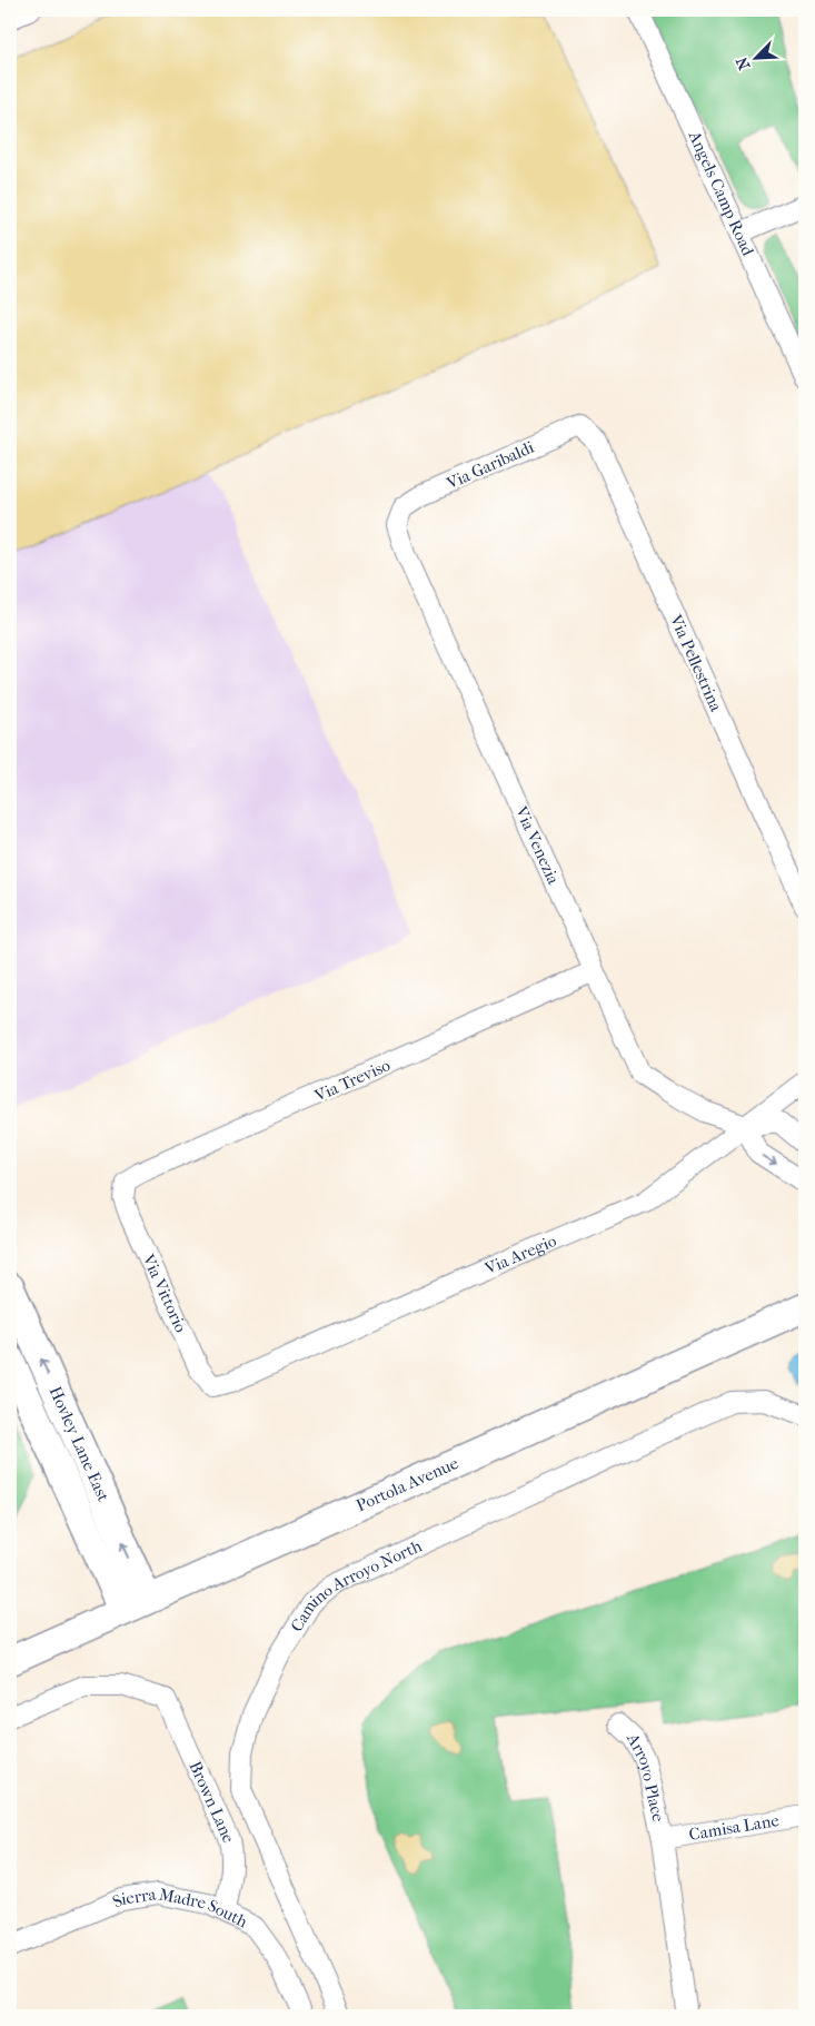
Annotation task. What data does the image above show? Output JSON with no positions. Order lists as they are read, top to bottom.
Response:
{
  "streets": {
    "main road": ["Hovley Lane East", "Portola Avenue"],
    "street": [
      "Angels Camp Road",
      "Via Garibaldi",
      "Via Pellestrina",
      "Via Venezia",
      "Via Treviso",
      "Via Aregio",
      "Via Vittorio",
      "Camino Arroyo North",
      "Arroyo Place",
      "Brown Lane",
      "Camisa Lane",
      "Sierra Madre South"
    ]
  },
  "crossings": [
    ["Via Garibaldi", "Via Pellestrina"],
    ["Via Garibaldi", "Via Venezia"],
    ["Via Venezia", "Via Treviso"],
    ["Via Venezia", "Via Aregio"],
    ["Via Treviso", "Via Vittorio"],
    ["Via Aregio", "Via Vittorio"],
    ["Hovley Lane East", "Portola Avenue"],
    ["Arroyo Place", "Camisa Lane"],
    ["Brown Lane", "Sierra Madre South"]
  ],
  "north": "bottom left"
}
